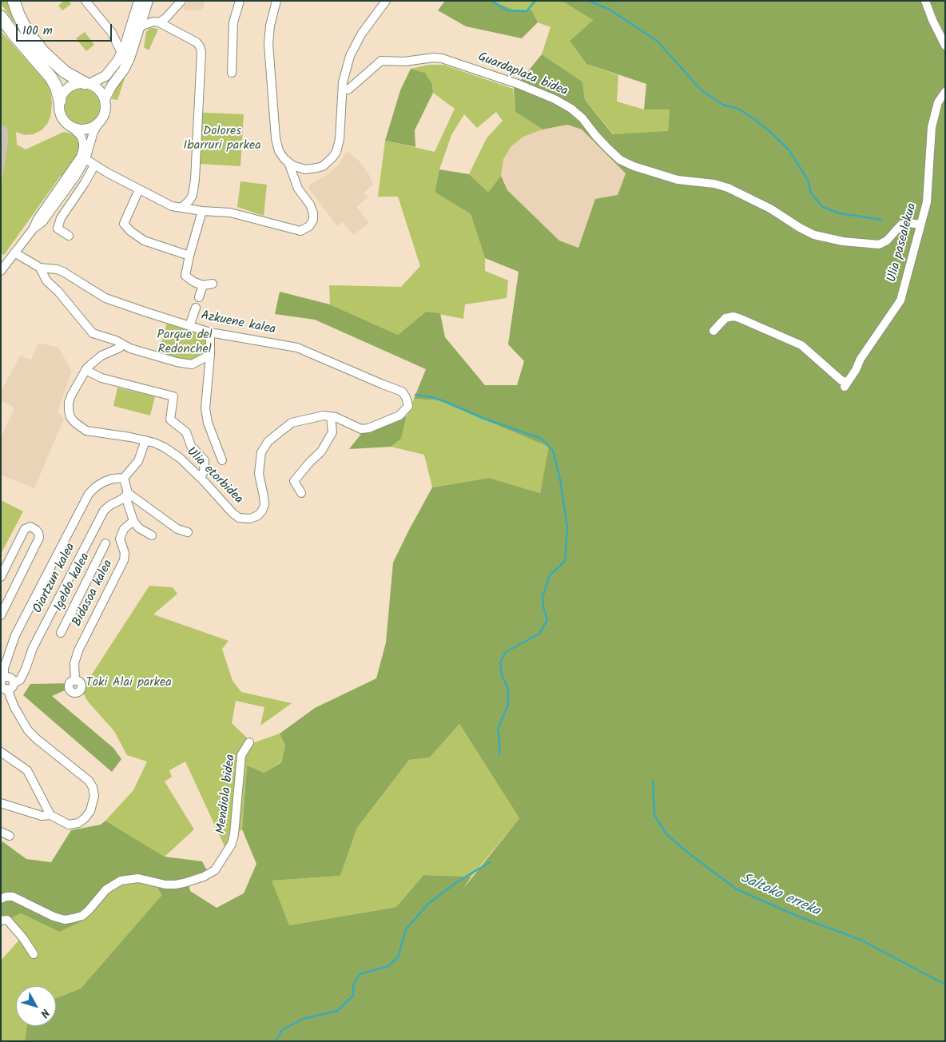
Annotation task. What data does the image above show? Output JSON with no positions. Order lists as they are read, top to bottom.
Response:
{
  "streets": {
    "street": [
      "Guardaplata bidea",
      "Ulia pasealekua",
      "Azkuene kalea",
      "Ulia etorbidea",
      "Oiartzun kalea",
      "Igeldo kalea",
      "Bidasoa kalea",
      "Mendiola bidea"
    ]
  },
  "crossings": [
    ["Guardaplata bidea", "Ulia pasealekua"],
    ["Azkuene kalea", "Ulia etorbidea"]
  ],
  "water": ["Saltoko erreka"],
  "parks": ["Dolores Ibarruri parkea", "Parque del Redonchel", "Toki Alai parkea"],
  "scale_bar": "100 m",
  "north": "bottom right"
}
